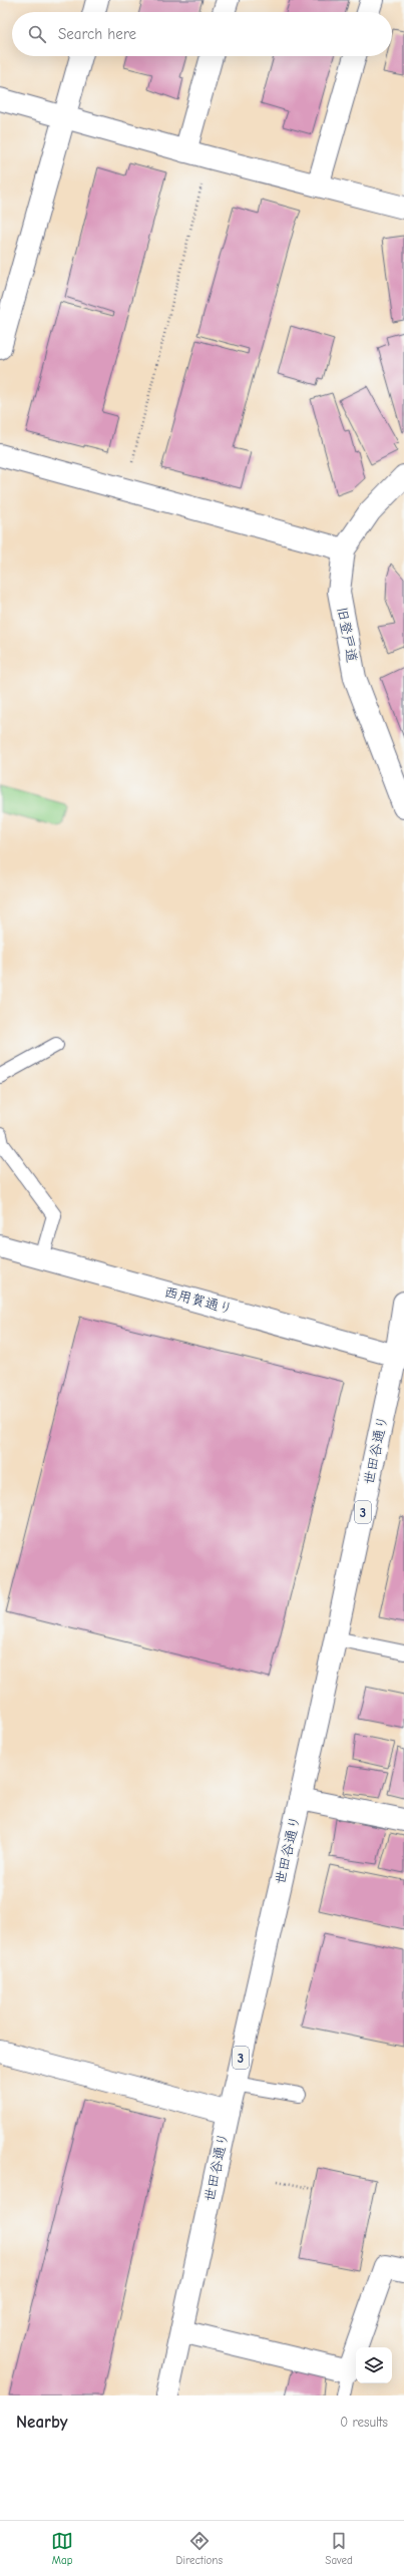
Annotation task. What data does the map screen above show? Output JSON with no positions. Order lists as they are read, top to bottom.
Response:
{
  "streets": {
    "street": [
      "旧登戸道",
      "西用賀通り",
      "世田谷通り",
      "3"
    ]
  },
  "crossings": [
    ["西用賀通り", "世田谷通り"]
  ],
  "page": {
    "search": "Search here",
    "heading": ["Nearby", "0 results"],
    "nav": ["Map", "Directions", "Saved"]
  }
}
